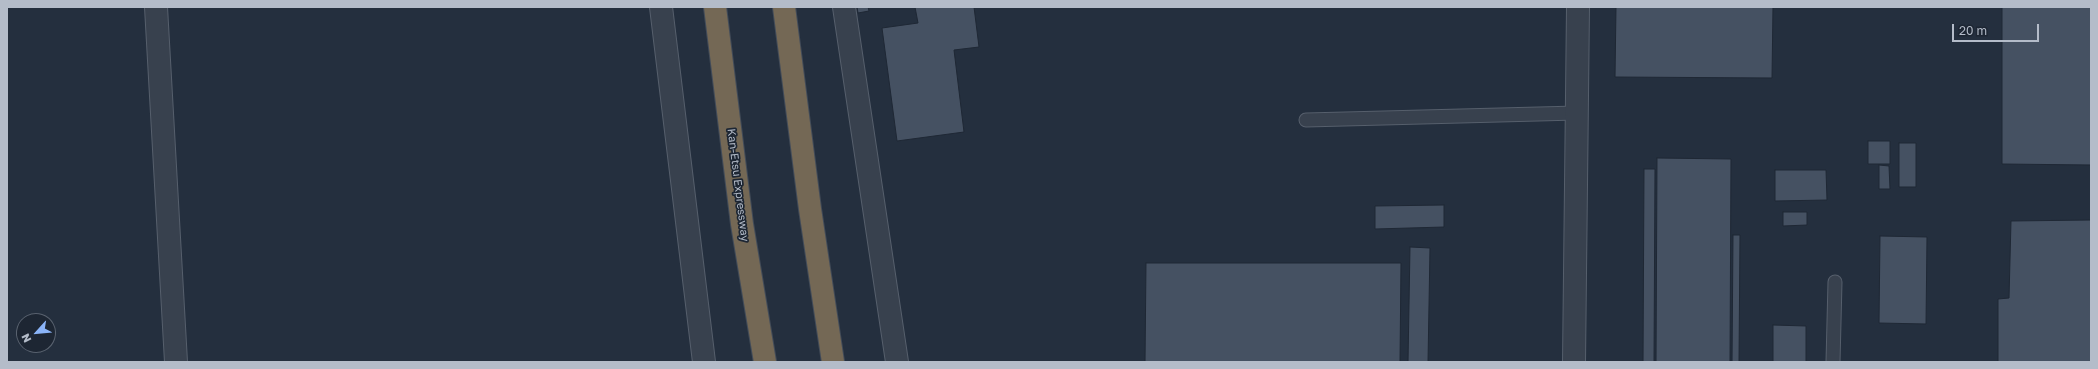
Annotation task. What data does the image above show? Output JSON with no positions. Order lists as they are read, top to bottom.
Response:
{
  "streets": {
    "highway": ["Kan-Etsu Expressway"]
  },
  "scale_bar": "20 m",
  "north": "bottom left"
}
